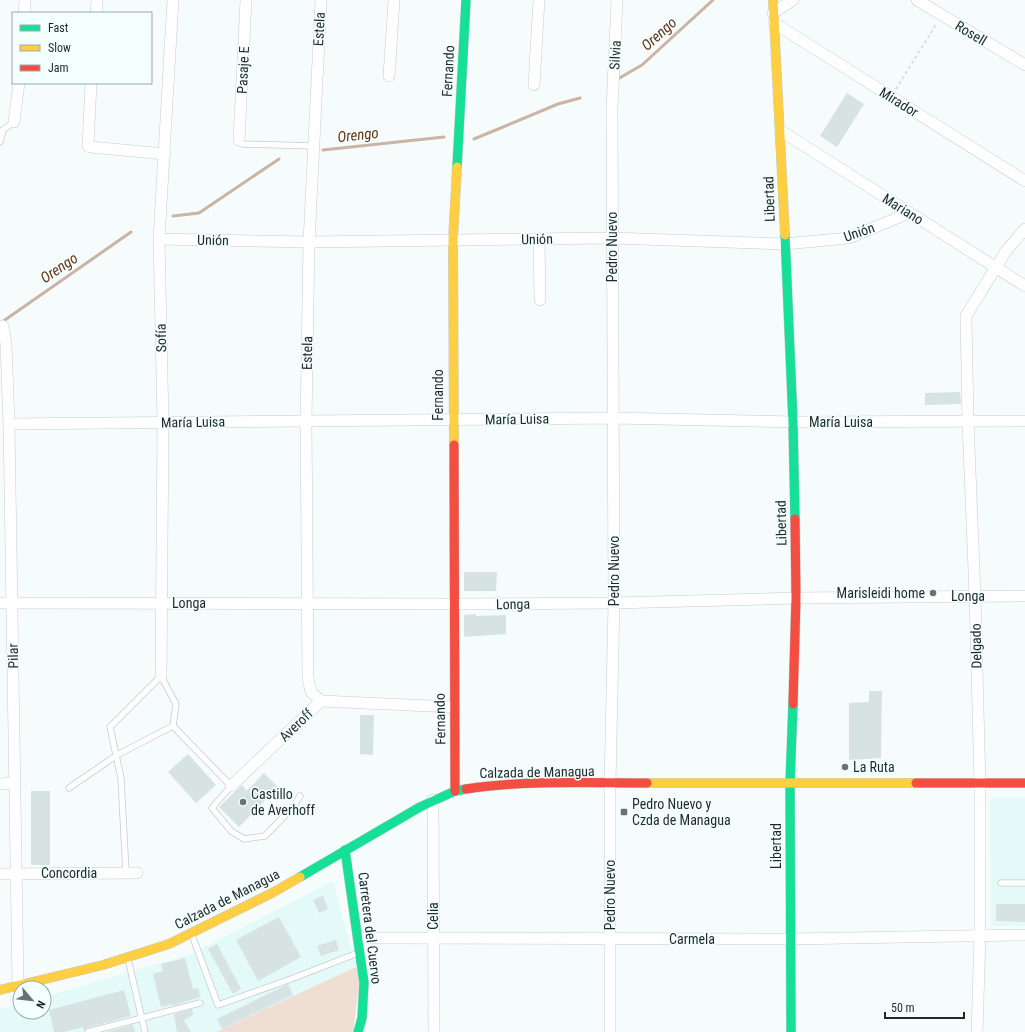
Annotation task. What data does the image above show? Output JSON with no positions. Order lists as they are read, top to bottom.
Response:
{
  "streets": {
    "street": [
      "Estela",
      "Rosell",
      "Silvia",
      "Pasaje E",
      "Fernando",
      "Mirador",
      "Libertad",
      "Mariano",
      "Unión",
      "Pedro Nuevo",
      "Sofía",
      "María Luisa",
      "Longa",
      "Delgado",
      "Pilar",
      "Averoff",
      "Calzada de Managua",
      "Concordia",
      "Celia",
      "Carretera del Cuervo",
      "Carmela"
    ]
  },
  "crossings": [
    ["Estela", "Unión"],
    ["Estela", "María Luisa"],
    ["Estela", "Longa"],
    ["Estela", "Averoff"],
    ["Silvia", "Pedro Nuevo"],
    ["Fernando", "Unión"],
    ["Fernando", "María Luisa"],
    ["Fernando", "Longa"],
    ["Fernando", "Averoff"],
    ["Fernando", "Calzada de Managua"],
    ["Mirador", "Libertad"],
    ["Libertad", "Mariano"],
    ["Libertad", "Unión"],
    ["Libertad", "María Luisa"],
    ["Libertad", "Longa"],
    ["Libertad", "Calzada de Managua"],
    ["Libertad", "Carmela"],
    ["Mariano", "Unión"],
    ["Mariano", "Delgado"],
    ["Unión", "Pedro Nuevo"],
    ["Unión", "Sofía"],
    ["Pedro Nuevo", "María Luisa"],
    ["Pedro Nuevo", "Longa"],
    ["Pedro Nuevo", "Calzada de Managua"],
    ["Pedro Nuevo", "Carmela"],
    ["Sofía", "María Luisa"],
    ["Sofía", "Longa"],
    ["María Luisa", "Delgado"],
    ["María Luisa", "Pilar"],
    ["Longa", "Delgado"],
    ["Longa", "Pilar"],
    ["Delgado", "Calzada de Managua"],
    ["Delgado", "Carmela"],
    ["Pilar", "Concordia"],
    ["Calzada de Managua", "Celia"],
    ["Calzada de Managua", "Carretera del Cuervo"],
    ["Celia", "Carmela"],
    ["Carretera del Cuervo", "Carmela"]
  ],
  "water": ["Orengo"],
  "places": {
    "other": ["Marisleidi home", "La Ruta", "Castillo de Averhoff"],
    "transit": ["Pedro Nuevo y Czda de Managua"]
  },
  "legend": ["Fast", "Slow", "Jam"],
  "scale_bar": "50 m",
  "north": "bottom right"
}
